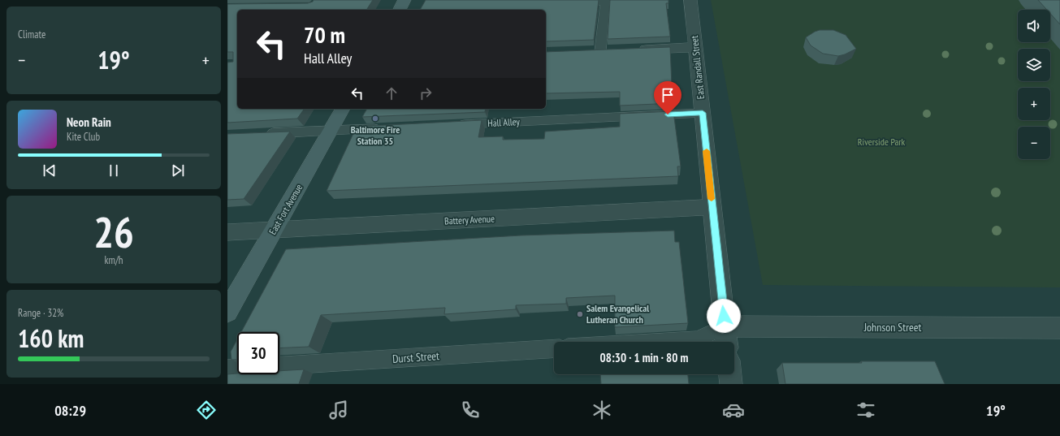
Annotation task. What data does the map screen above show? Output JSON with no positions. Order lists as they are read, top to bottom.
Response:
{
  "streets": {
    "street": [
      "East Randall Street",
      "East Fort Avenue",
      "Battery Avenue",
      "Johnson Street"
    ],
    "lane": ["Hall Alley", "Durst Street"]
  },
  "crossings": [
    ["East Randall Street", "Hall Alley"],
    ["East Randall Street", "Battery Avenue"],
    ["East Randall Street", "Johnson Street"],
    ["East Fort Avenue", "Battery Avenue"]
  ],
  "parks": ["Riverside Park"],
  "places": ["Baltimore Fire Station 35", "Salem Evangelical Lutheran Church"],
  "page": {
    "tile": [
      "Climate",
      ["26", "km/h"],
      ["Range · 32%", "160 km"]
    ],
    "map_buttons": ["+", "−"],
    "turn": ["70 m", "Hall Alley"],
    "heat": ["−", "19°", "+"],
    "song": ["Neon Rain", "Kite Club"],
    "limit": "30",
    "trip": "08:30 · 1 min · 80 m",
    "tabs": ["08:29", "19°"]
  }
}
